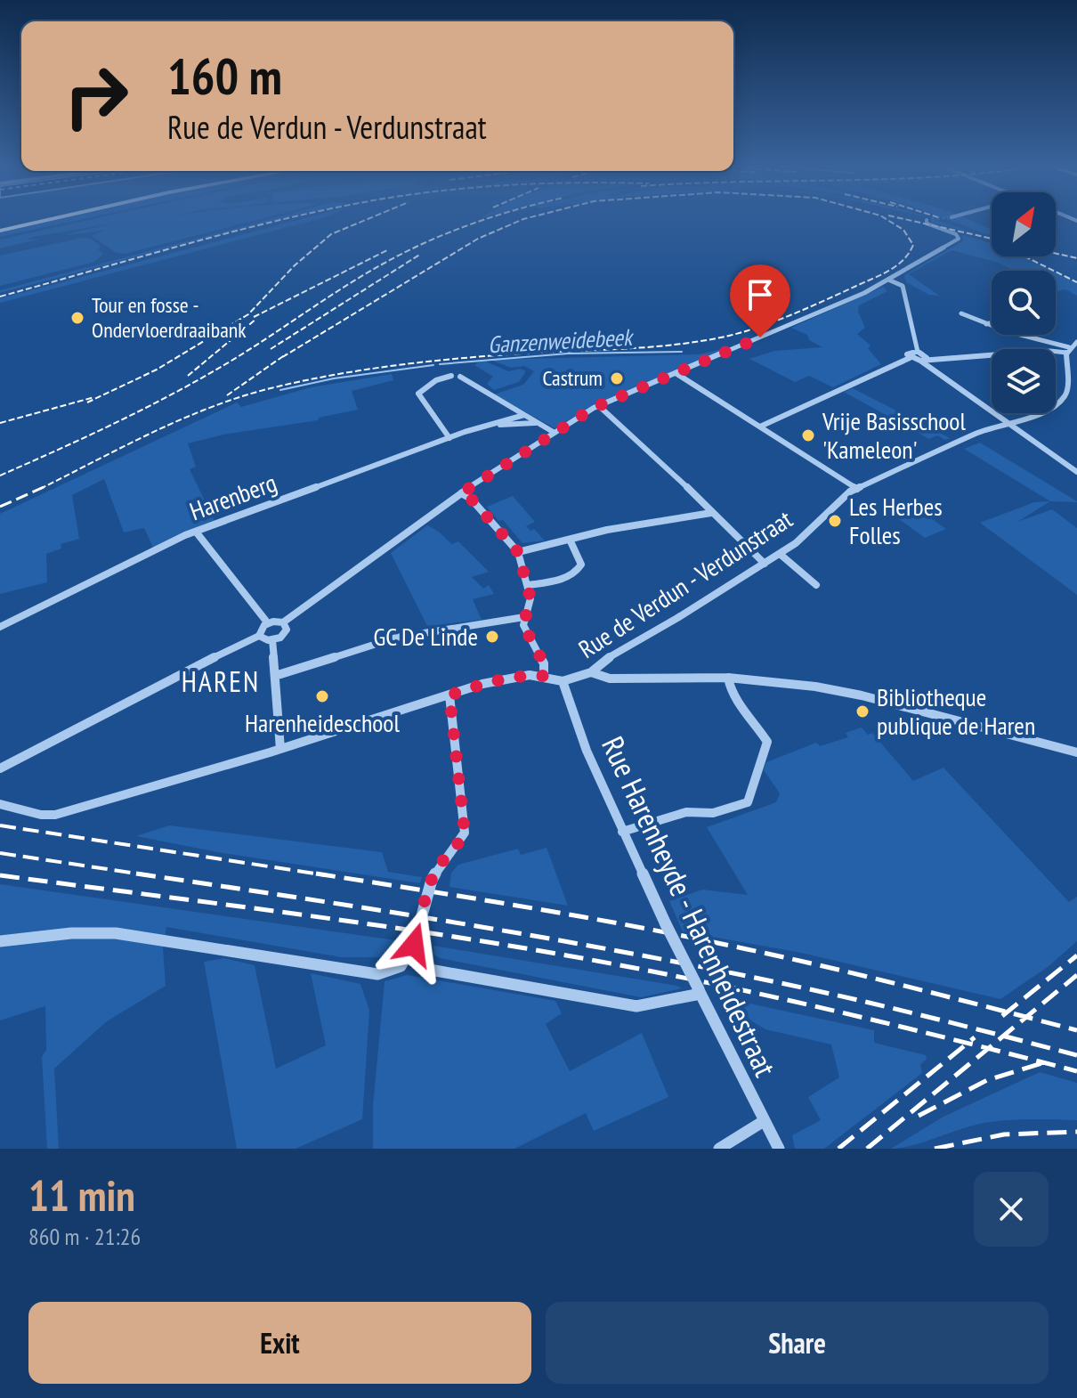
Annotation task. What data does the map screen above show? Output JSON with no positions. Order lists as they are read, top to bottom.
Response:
{
  "streets": {
    "street": ["Harenberg", "Rue de Verdun - Verdunstraat", "Rue Harenheyde - Harenheidestraat"]
  },
  "crossings": [
    ["Rue de Verdun - Verdunstraat", "Rue Harenheyde - Harenheidestraat"]
  ],
  "districts": ["HAREN"],
  "water": ["Ganzenweidebeek"],
  "places": [
    "Tour en fosse - Ondervloerdraaibank",
    "Castrum",
    "Vrije Basisschool 'Kameleon'",
    "Les Herbes Folles",
    "GC De Linde",
    "Harenheideschool",
    "Bibliotheque publique de Haren"
  ],
  "north": "top right",
  "page": {
    "turn": ["160 m", "Rue de Verdun - Verdunstraat"],
    "heading": ["11 min", "860 m · 21:26"],
    "buttons": ["Exit", "Share"]
  }
}
